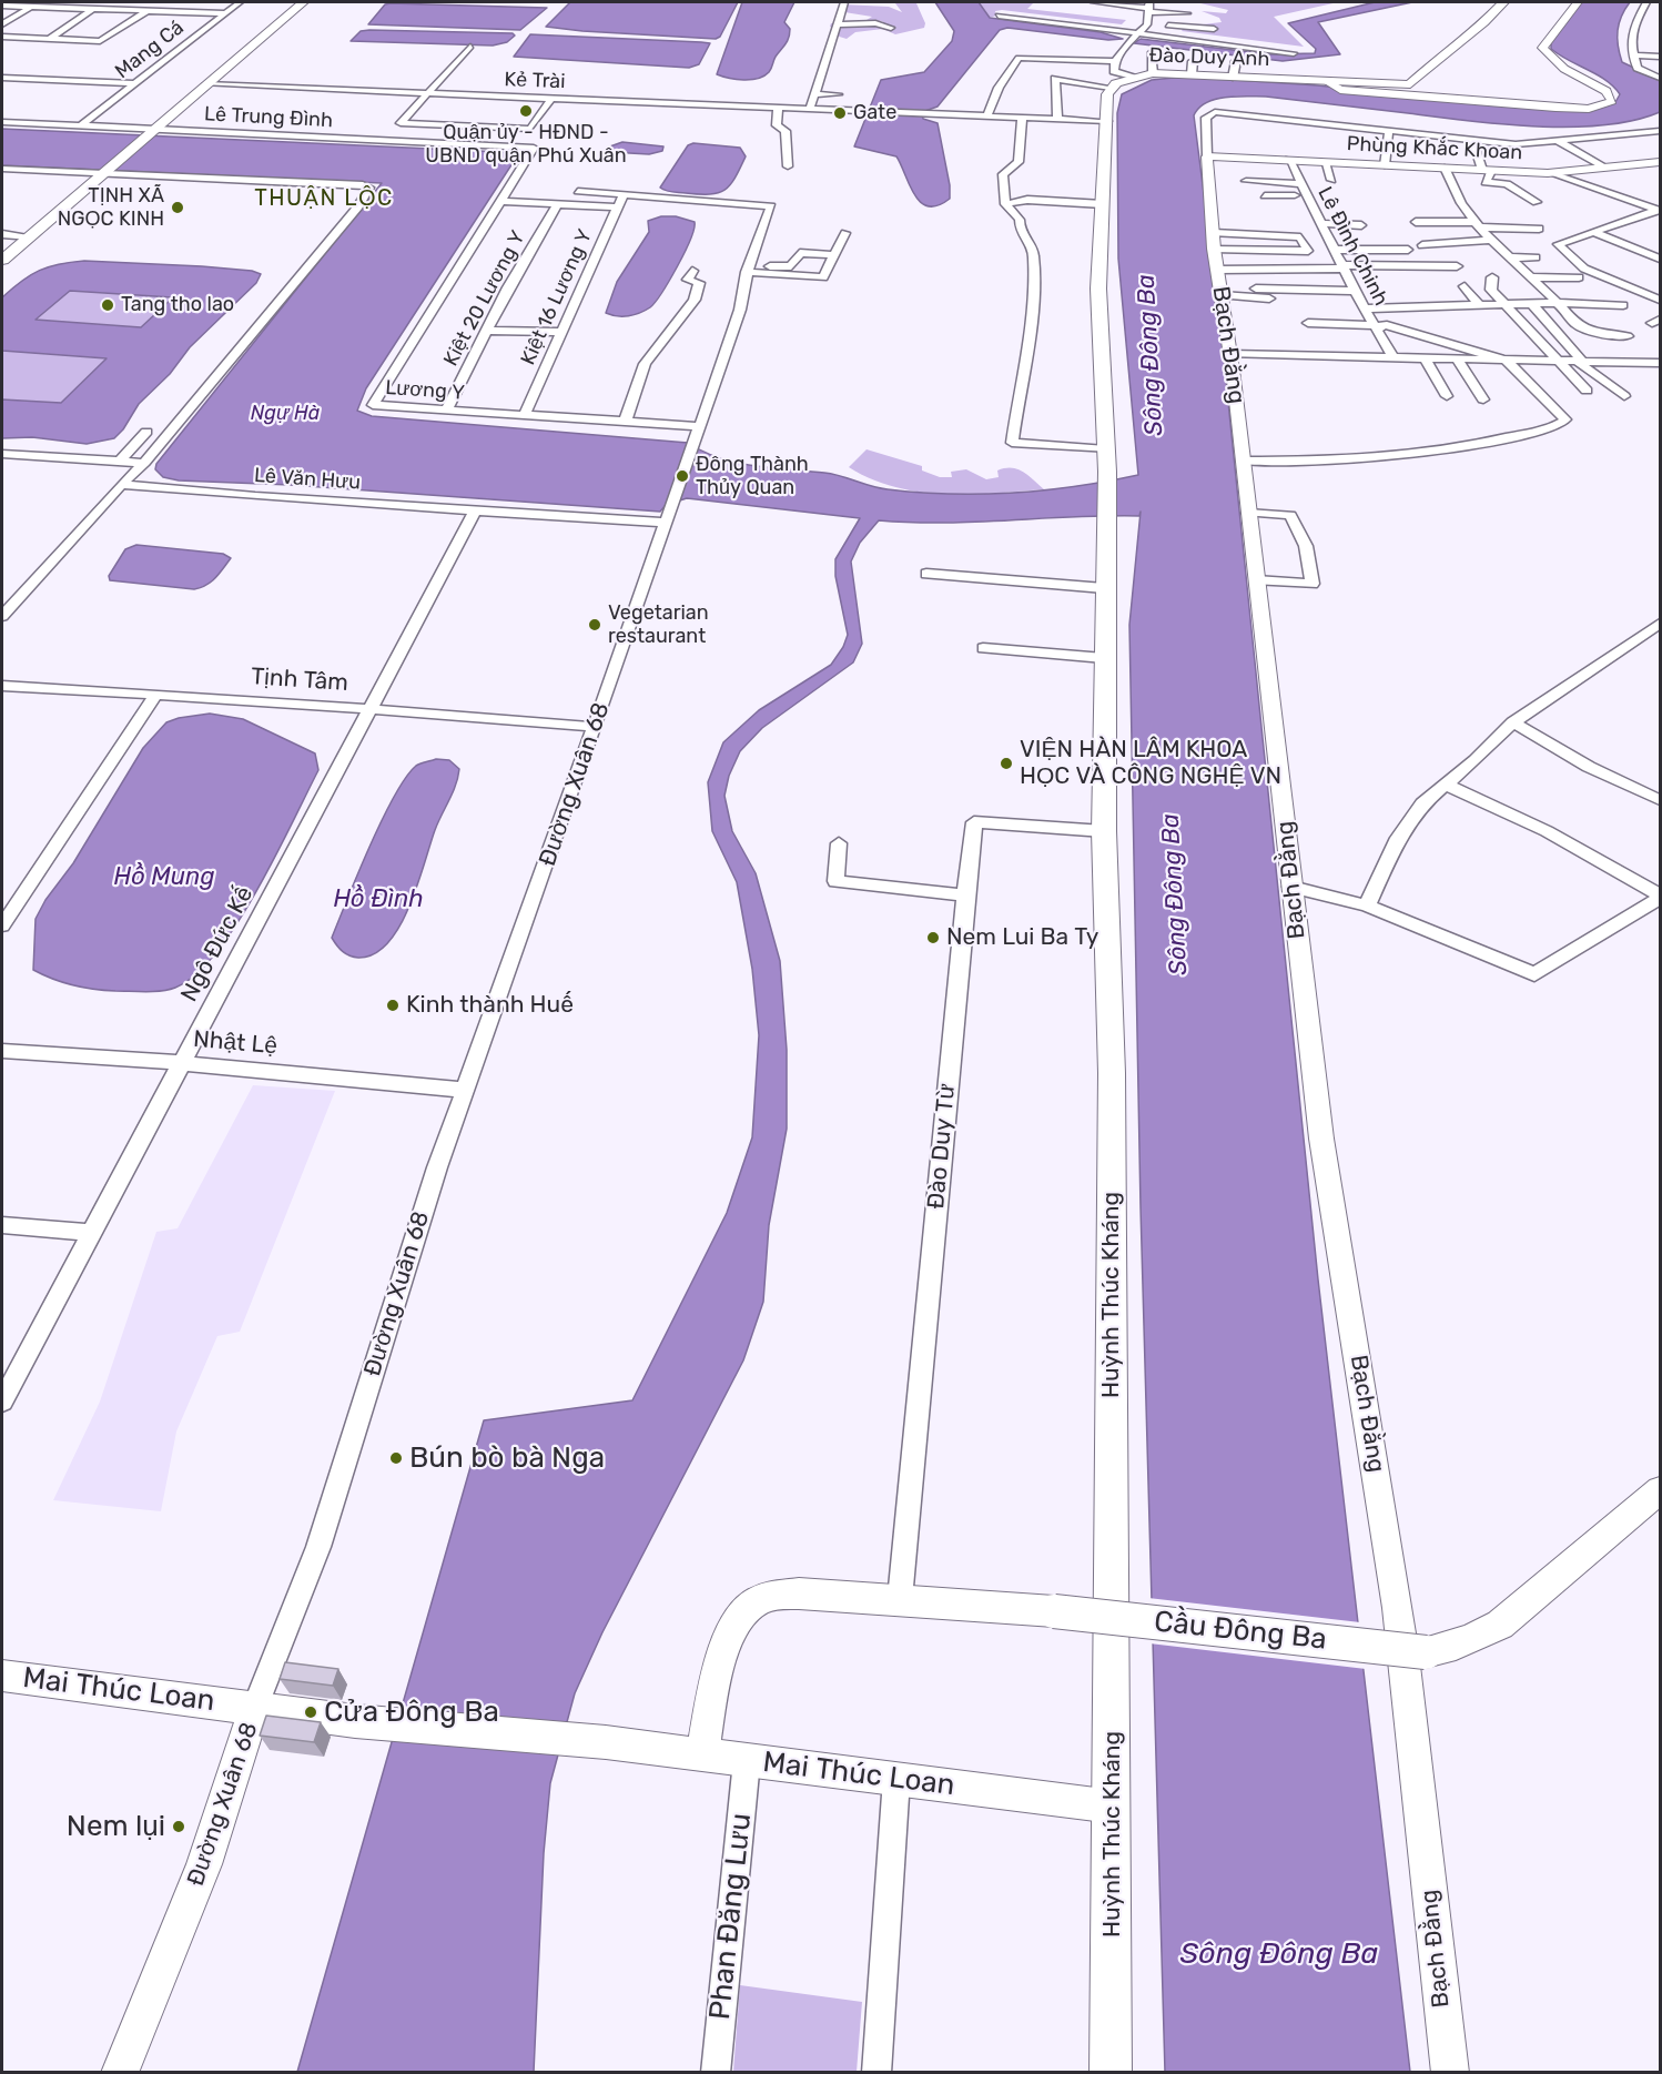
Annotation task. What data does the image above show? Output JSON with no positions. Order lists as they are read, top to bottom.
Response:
{
  "streets": {
    "main road": ["Đào Duy Anh", "Huỳnh Thúc Kháng"],
    "street": [
      "Mang Cá",
      "Kẻ Trài",
      "Lê Trung Đình",
      "Phùng Khắc Khoan",
      "Lê Đình Chinh",
      "Kiệt 16 Lương Y",
      "Kiệt 20 Lương Y",
      "Bạch Đằng",
      "Lương Y",
      "Lê Văn Hưu",
      "Tịnh Tâm",
      "Đường Xuân 68",
      "Ngô Đức Kế",
      "Nhật Lệ",
      "Đào Duy Từ",
      "Cầu Đông Ba",
      "Mai Thúc Loan",
      "Phan Đăng Lưu"
    ]
  },
  "crossings": [
    ["Mang Cá", "Lê Trung Đình"],
    ["Lê Trung Đình", "Lương Y"],
    ["Phùng Khắc Khoan", "Lê Đình Chinh"],
    ["Phùng Khắc Khoan", "Bạch Đằng"],
    ["Kiệt 16 Lương Y", "Lương Y"],
    ["Kiệt 20 Lương Y", "Lương Y"],
    ["Lương Y", "Đường Xuân 68"],
    ["Lê Văn Hưu", "Đường Xuân 68"],
    ["Lê Văn Hưu", "Ngô Đức Kế"],
    ["Tịnh Tâm", "Đường Xuân 68"],
    ["Tịnh Tâm", "Ngô Đức Kế"],
    ["Đường Xuân 68", "Nhật Lệ"],
    ["Đường Xuân 68", "Mai Thúc Loan"],
    ["Ngô Đức Kế", "Nhật Lệ"],
    ["Đào Duy Từ", "Huỳnh Thúc Kháng"],
    ["Đào Duy Từ", "Cầu Đông Ba"],
    ["Huỳnh Thúc Kháng", "Mai Thúc Loan"],
    ["Mai Thúc Loan", "Phan Đăng Lưu"]
  ],
  "districts": ["THUẬN LỘC"],
  "water": [
    "Sông Đông Ba",
    "Ngự Hà",
    "Hồ Mung",
    "Hồ Đình"
  ],
  "places": [
    "Quận ủy - HĐND - UBND quận Phú Xuân",
    "Gate",
    "TỊNH XÃ NGỌC KINH",
    "Tang tho lao",
    "Đông Thành Thủy Quan",
    "Vegetarian restaurant",
    "VIỆN HÀN LÂM KHOA HỌC VÀ CÔNG NGHỆ VN",
    "Nem Lui Ba Ty",
    "Kinh thành Huế",
    "Bún bò bà Nga",
    "Cửa Đông Ba",
    "Nem lụi"
  ]
}
